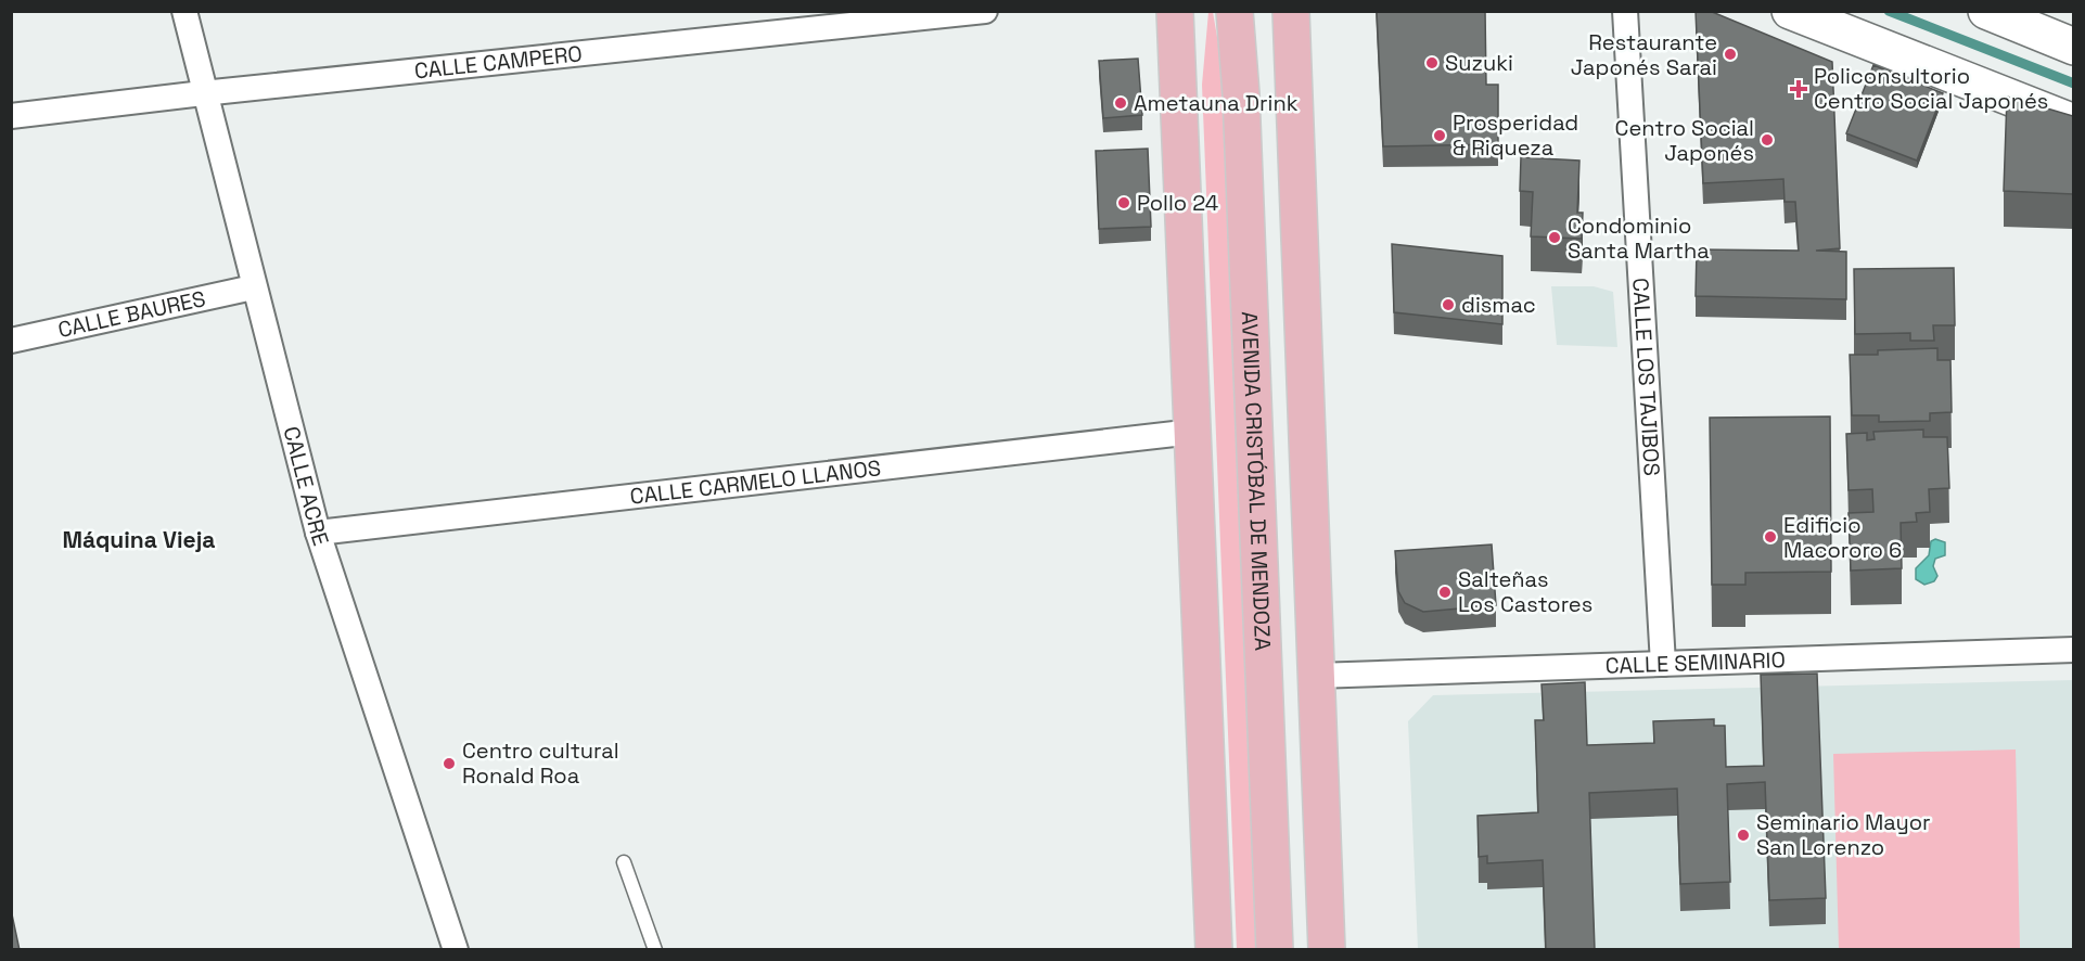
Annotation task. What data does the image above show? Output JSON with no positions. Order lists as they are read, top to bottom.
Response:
{
  "streets": {
    "main road": ["AVENIDA CRISTÓBAL DE MENDOZA"],
    "street": [
      "CALLE CAMPERO",
      "CALLE BAURES",
      "CALLE LOS TAJIBOS",
      "CALLE CARMELO LLANOS",
      "CALLE ACRE",
      "CALLE SEMINARIO"
    ]
  },
  "crossings": [
    ["CALLE CAMPERO", "CALLE ACRE"],
    ["CALLE BAURES", "CALLE ACRE"],
    ["CALLE LOS TAJIBOS", "CALLE SEMINARIO"],
    ["CALLE CARMELO LLANOS", "CALLE ACRE"]
  ],
  "districts": ["Máquina Vieja"],
  "places": {
    "other": [
      "Restaurante Japonés Sarai",
      "Suzuki",
      "Ametauna Drink",
      "Prosperidad & Riqueza",
      "Centro Social Japonés",
      "Pollo 24",
      "Condominio Santa Martha",
      "dismac",
      "Edificio Macororo 6",
      "Salteñas Los Castores",
      "Centro cultural Ronald Roa",
      "Seminario Mayor San Lorenzo"
    ],
    "health": ["Policonsultorio Centro Social Japonés"]
  }
}
